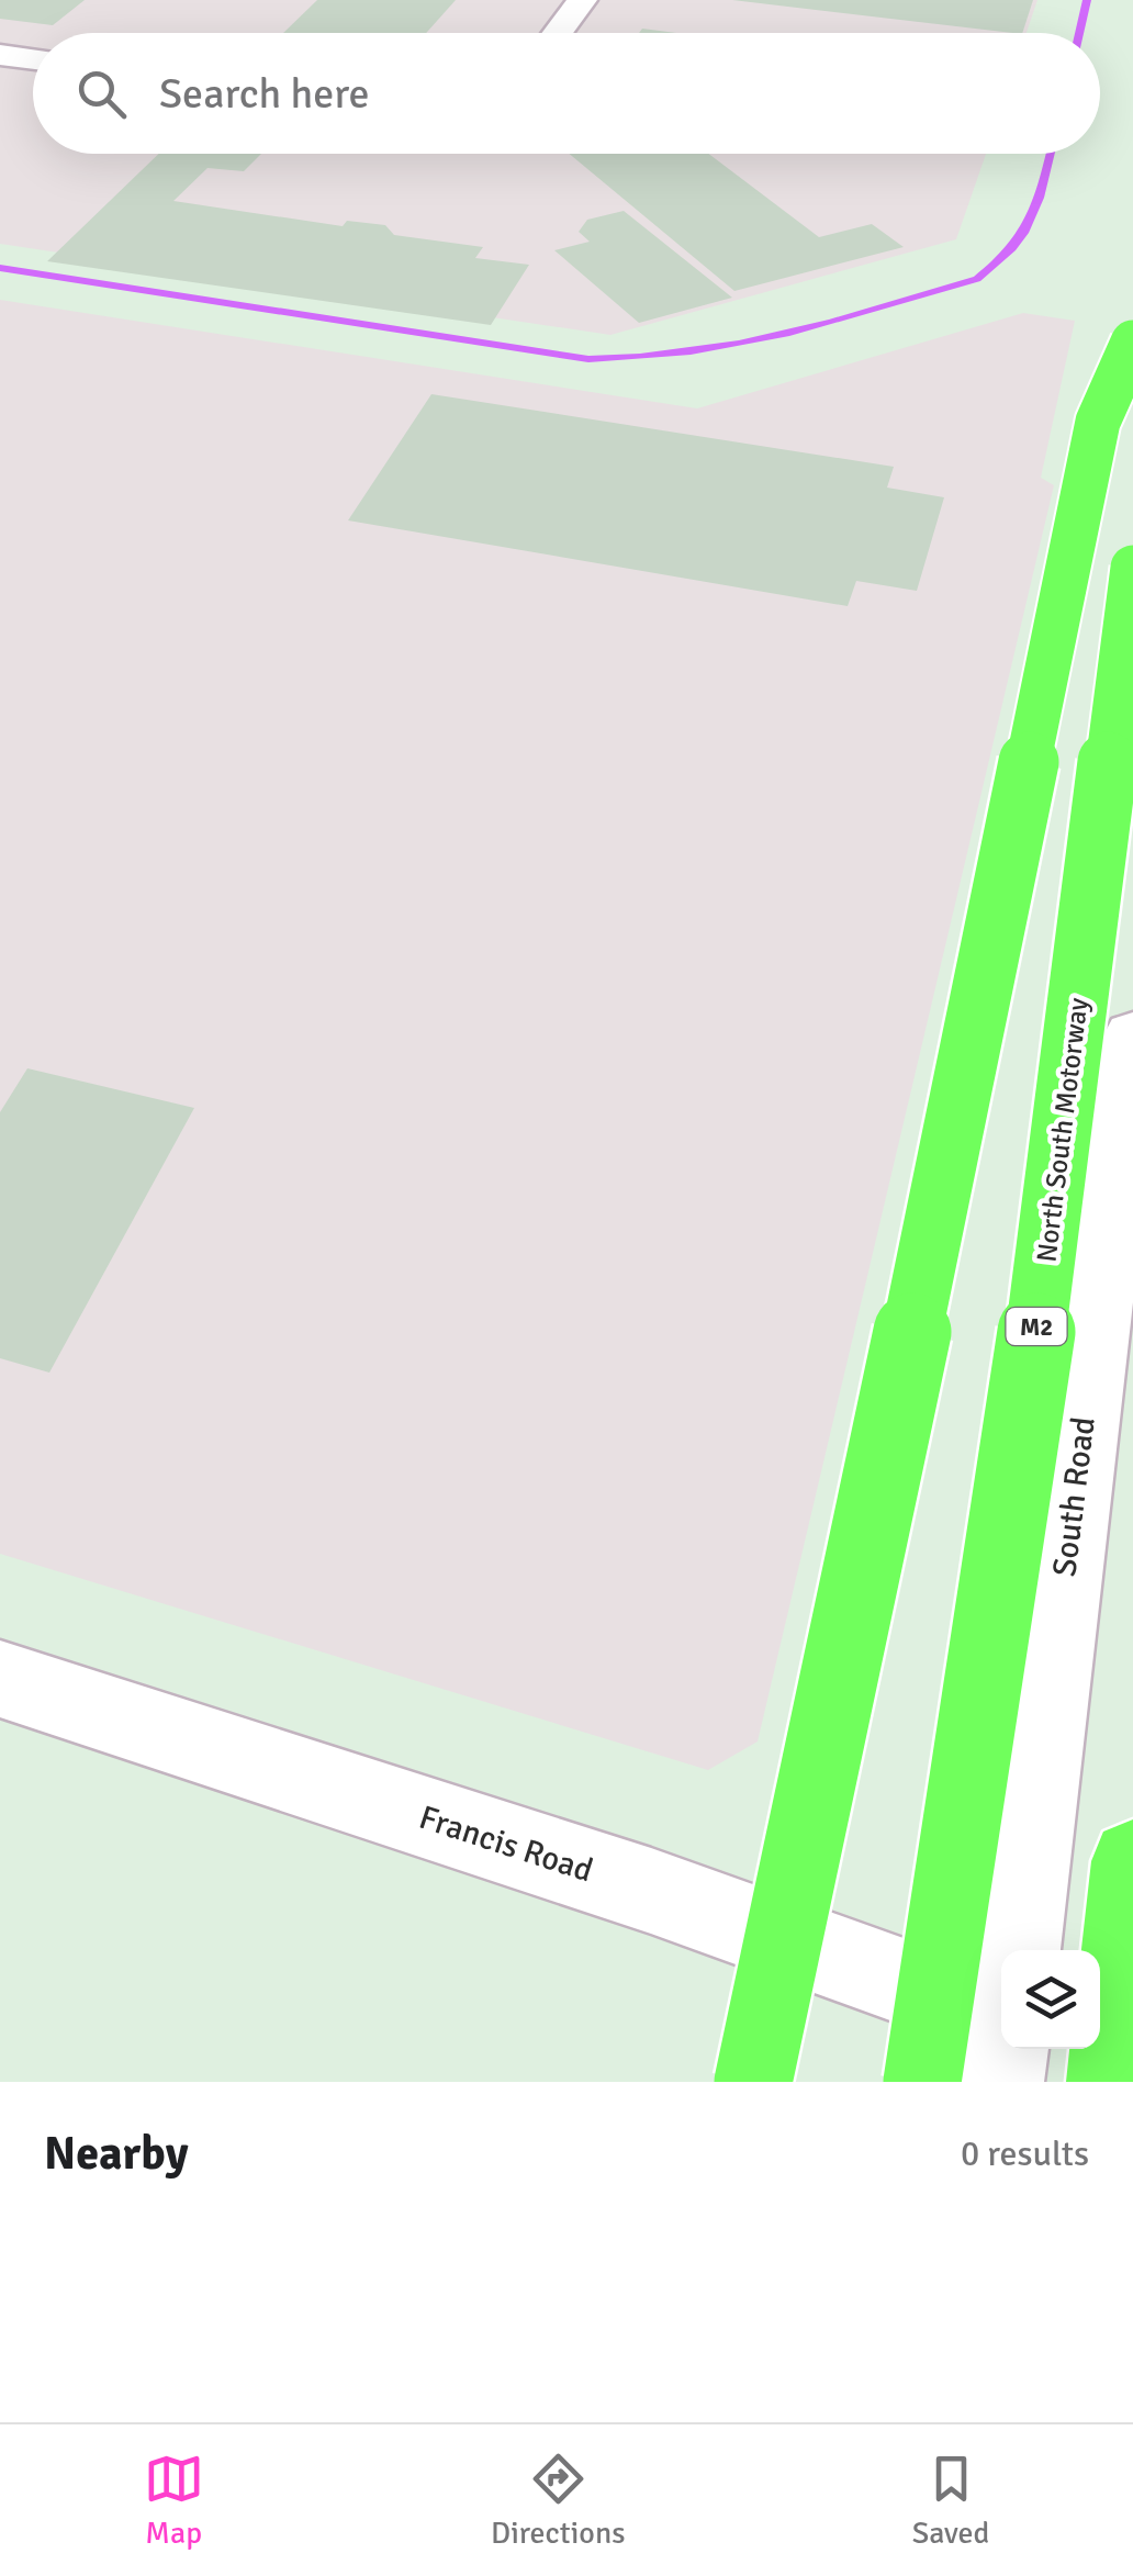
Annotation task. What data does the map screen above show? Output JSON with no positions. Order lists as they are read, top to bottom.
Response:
{
  "streets": {
    "highway": ["North South Motorway", "M2"],
    "street": ["South Road", "Francis Road"]
  },
  "page": {
    "search": "Search here",
    "heading": ["Nearby", "0 results"],
    "nav": ["Map", "Directions", "Saved"]
  }
}
